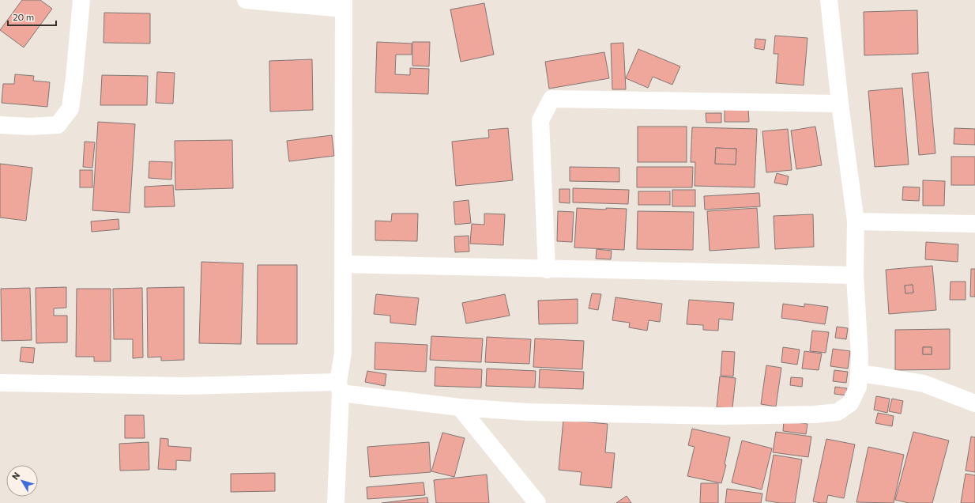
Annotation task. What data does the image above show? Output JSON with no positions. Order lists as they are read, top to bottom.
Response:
{
  "scale_bar": "20 m",
  "north": "top left"
}
